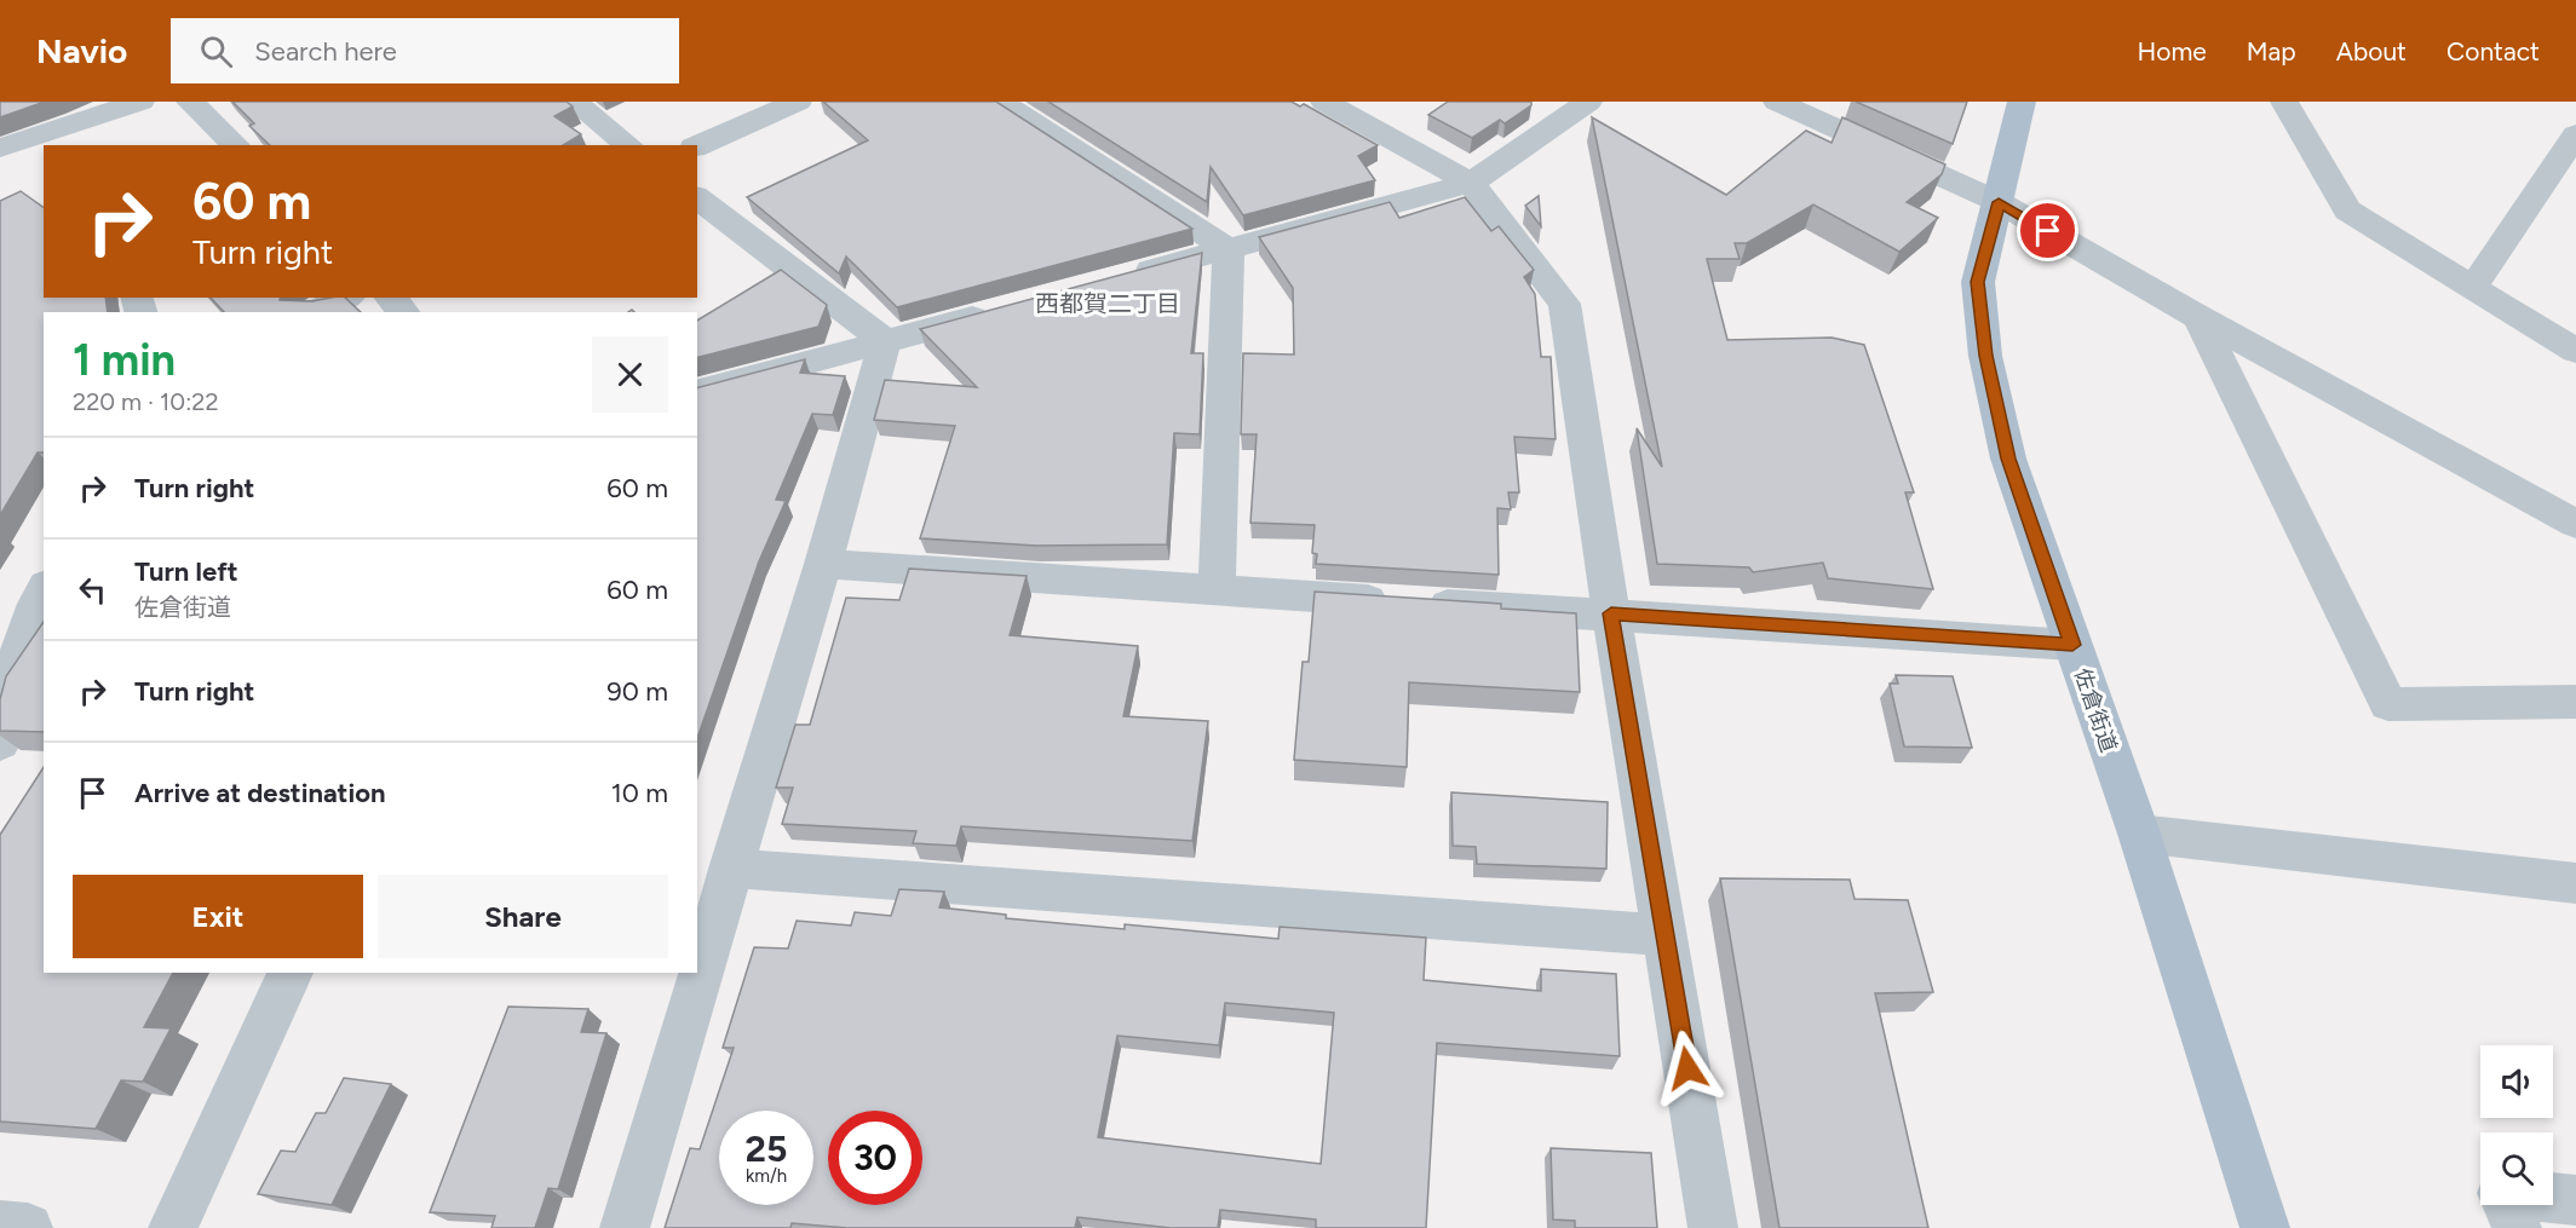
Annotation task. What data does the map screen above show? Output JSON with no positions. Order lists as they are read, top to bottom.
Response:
{
  "streets": {
    "main road": ["佐倉街道"]
  },
  "districts": ["西都賀二丁目"],
  "page": {
    "header": "Navio",
    "search": "Search here",
    "nav": [
      "Home",
      "Map",
      "About",
      "Contact"
    ],
    "turn": ["60 m", "Turn right"],
    "heading": ["1 min", "220 m · 10:22"],
    "list": [
      {
        "name": "Turn right",
        "value": "60 m"
      },
      {
        "name": "Turn left",
        "note": "佐倉街道",
        "value": "60 m"
      },
      {
        "name": "Turn right",
        "value": "90 m"
      },
      {
        "name": "Arrive at destination",
        "value": "10 m"
      }
    ],
    "buttons": ["Exit", "Share"],
    "speed": "25 km/h",
    "limit": "30"
  }
}
